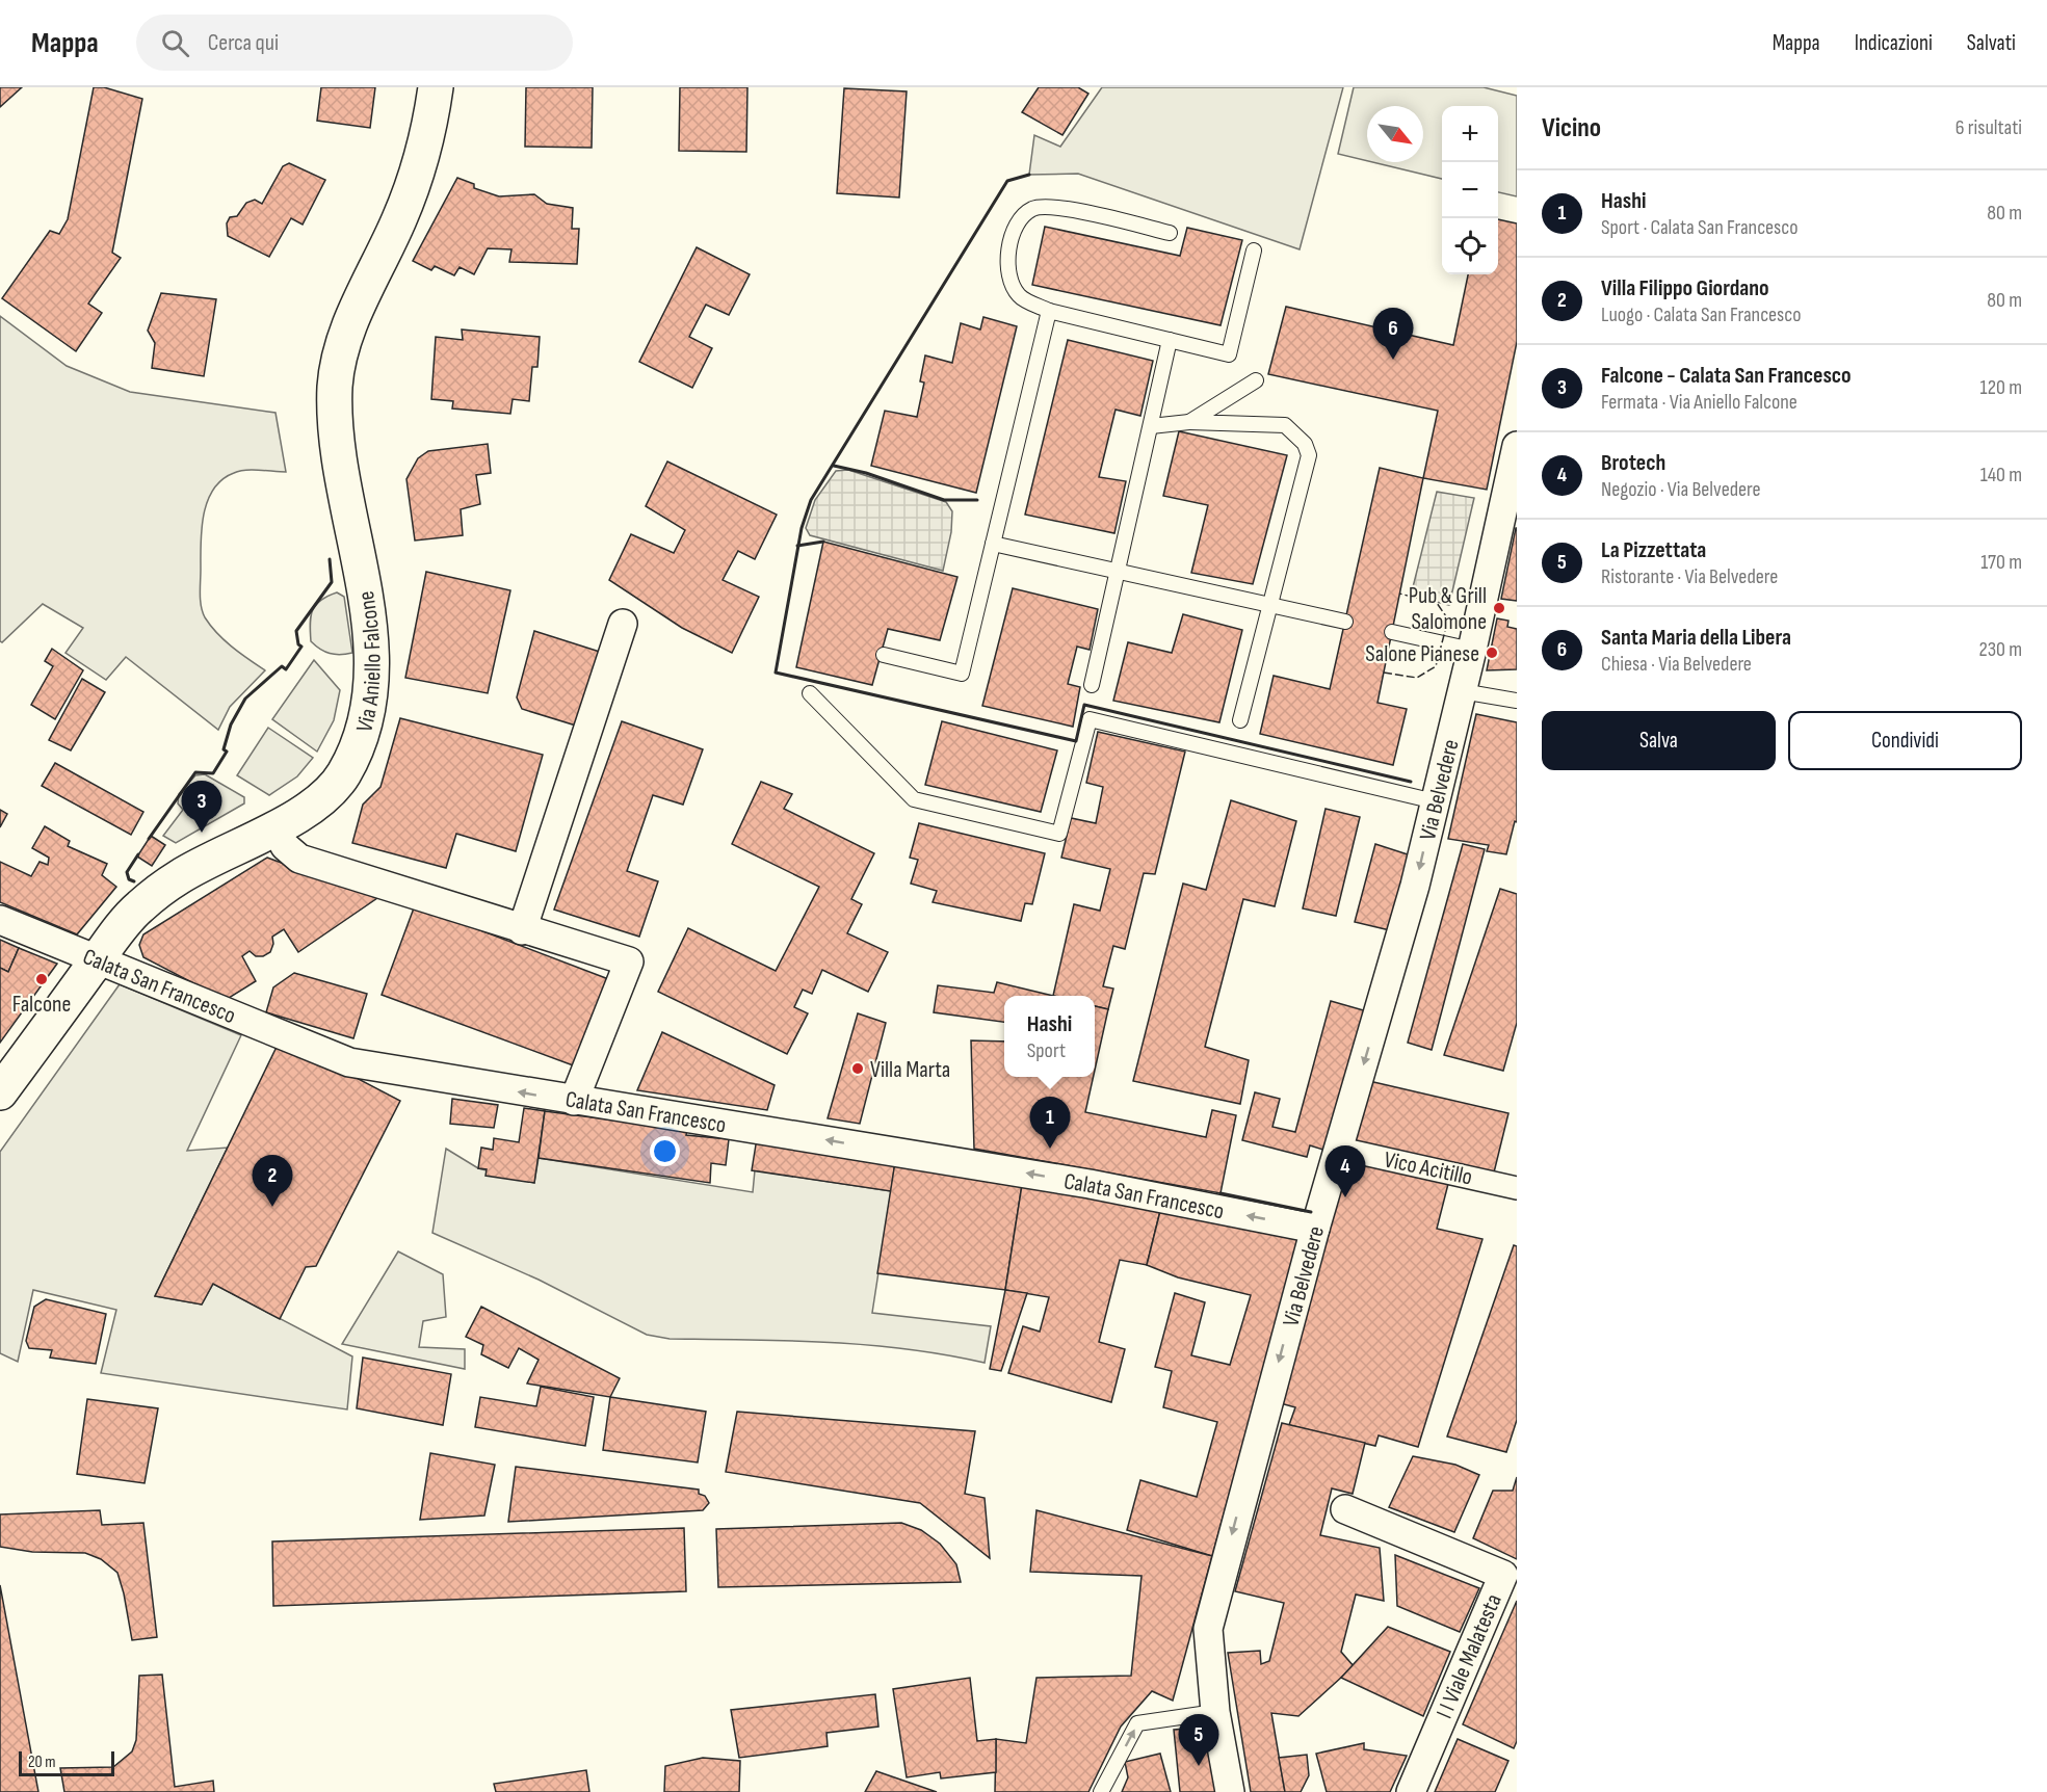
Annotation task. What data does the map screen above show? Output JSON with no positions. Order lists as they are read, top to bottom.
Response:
{
  "streets": {
    "street": [
      "Via Aniello Falcone",
      "Via Belvedere",
      "Calata San Francesco",
      "Vico Acitillo",
      "I I Viale Malatesta"
    ]
  },
  "crossings": [
    ["Via Aniello Falcone", "Calata San Francesco"],
    ["Via Belvedere", "Calata San Francesco"],
    ["Via Belvedere", "Vico Acitillo"]
  ],
  "one_way": ["Via Belvedere", "Calata San Francesco"],
  "places": [
    "Pub & Grill Salomone",
    "Salone Pianese",
    "Falcone",
    "Villa Marta"
  ],
  "scale_bar": "20 m",
  "north": "bottom right",
  "page": {
    "header": "Mappa",
    "search": "Cerca qui",
    "nav": ["Mappa", "Indicazioni", "Salvati"],
    "heading": ["Vicino", "6 risultati"],
    "map_buttons": ["+", "−"],
    "list": [
      {
        "mark": "1",
        "name": "Hashi",
        "note": "Sport · Calata San Francesco",
        "value": "80 m"
      },
      {
        "mark": "2",
        "name": "Villa Filippo Giordano",
        "note": "Luogo · Calata San Francesco",
        "value": "80 m"
      },
      {
        "mark": "3",
        "name": "Falcone - Calata San Francesco",
        "note": "Fermata · Via Aniello Falcone",
        "value": "120 m"
      },
      {
        "mark": "4",
        "name": "Brotech",
        "note": "Negozio · Via Belvedere",
        "value": "140 m"
      },
      {
        "mark": "5",
        "name": "La Pizzettata",
        "note": "Ristorante · Via Belvedere",
        "value": "170 m"
      },
      {
        "mark": "6",
        "name": "Santa Maria della Libera",
        "note": "Chiesa · Via Belvedere",
        "value": "230 m"
      }
    ],
    "pins": [
      "6",
      "3",
      "1",
      "4",
      "2",
      "5"
    ],
    "buttons": ["Salva", "Condividi"],
    "popup": ["Hashi", "Sport"],
    "scale": "20 m"
  }
}
